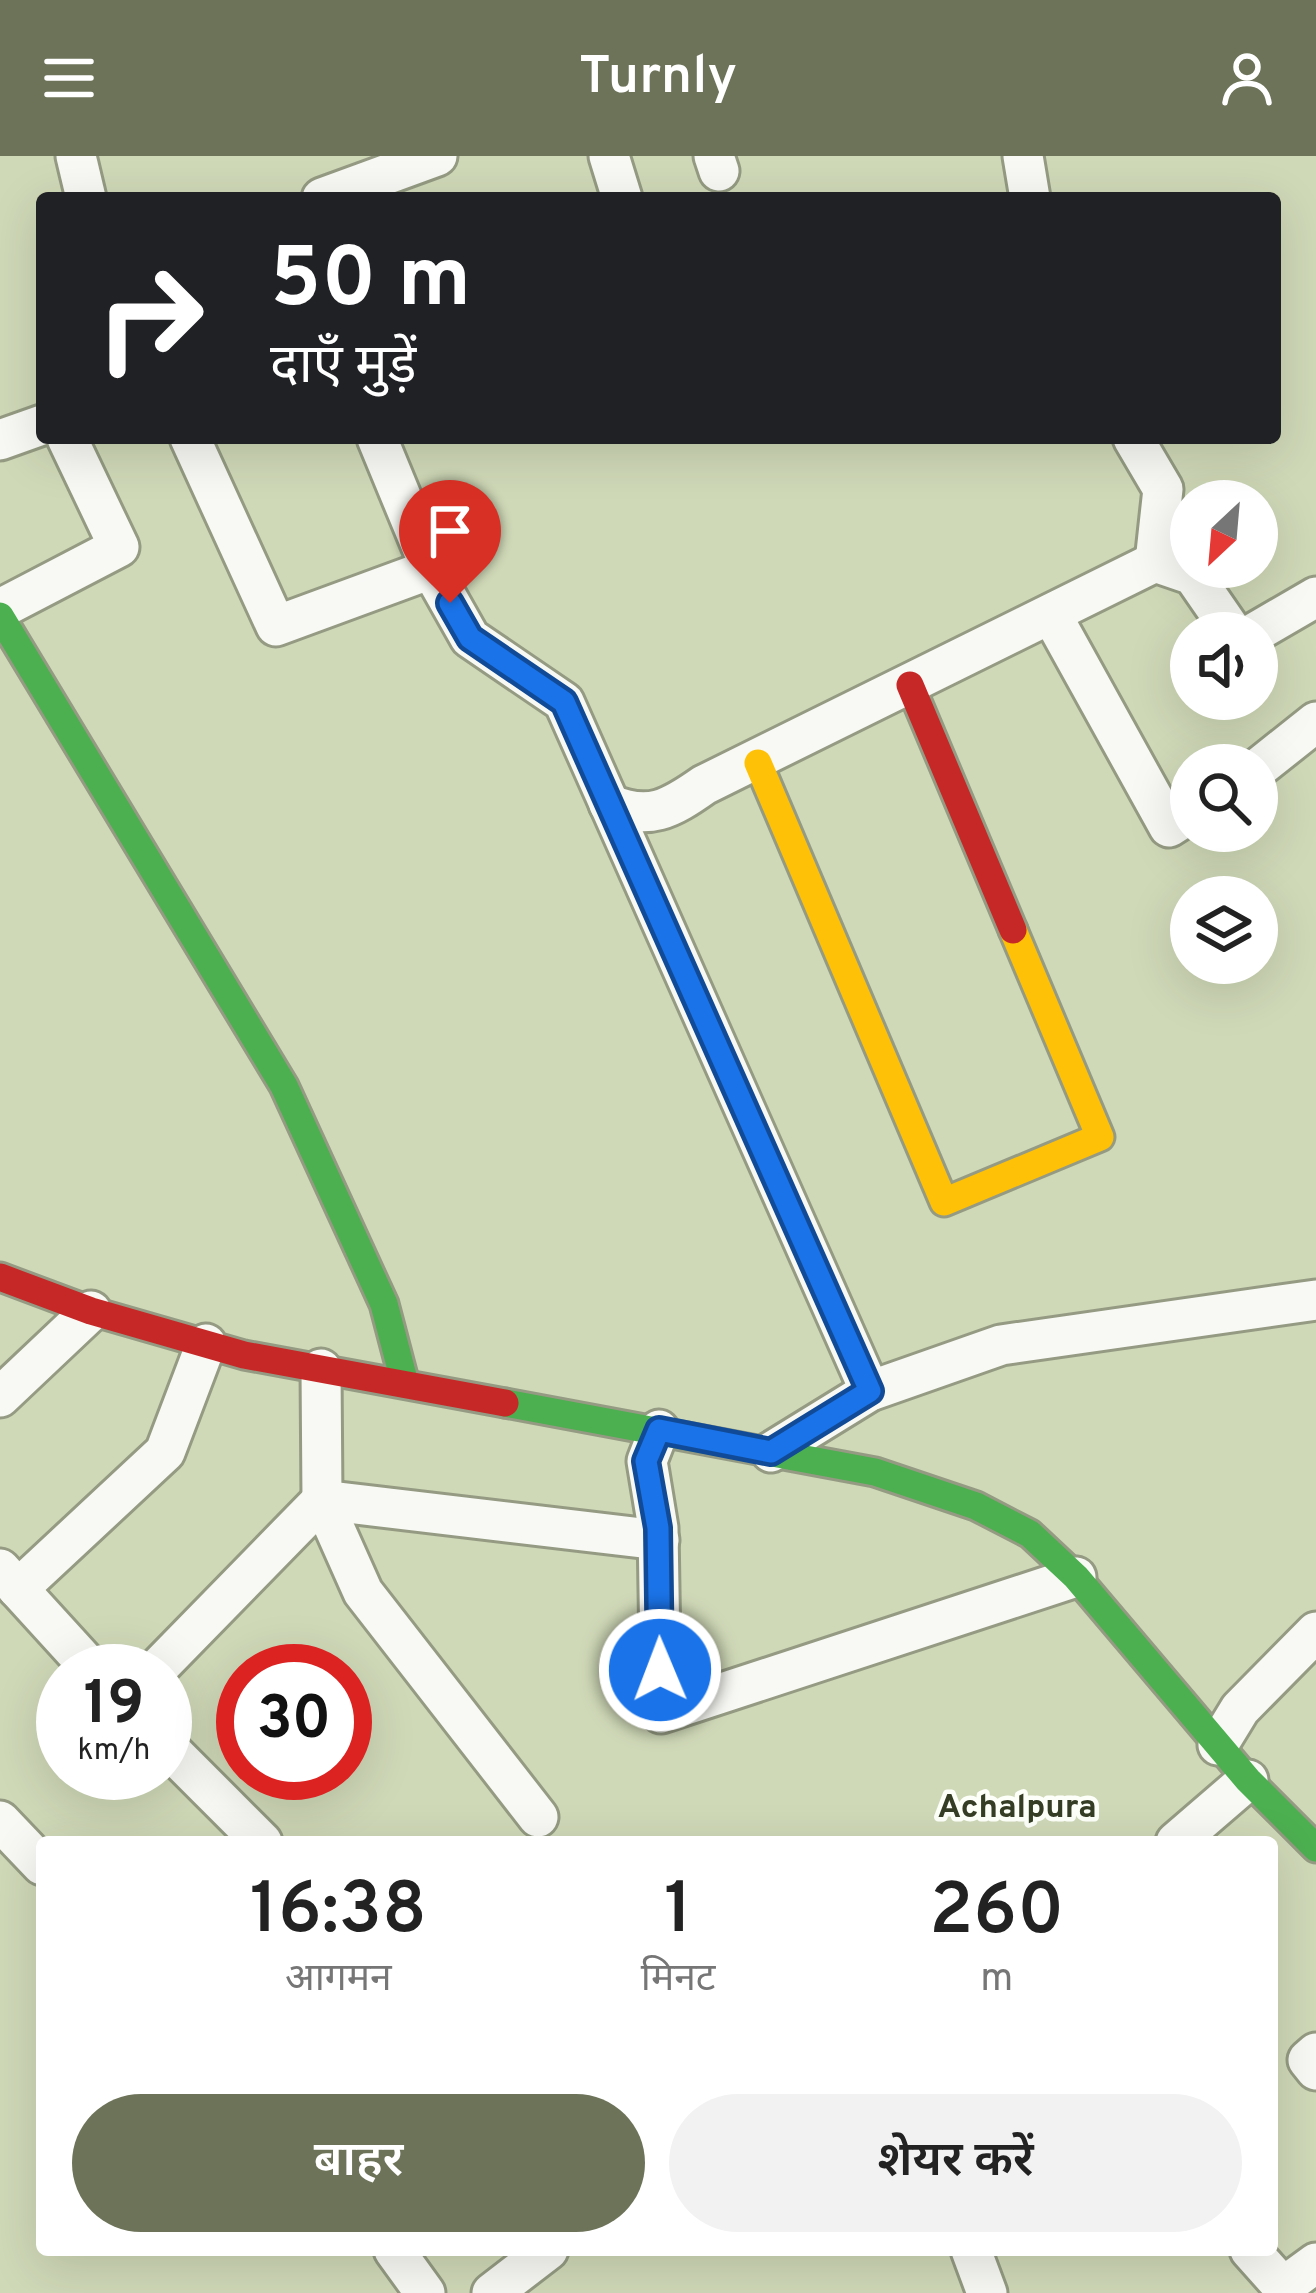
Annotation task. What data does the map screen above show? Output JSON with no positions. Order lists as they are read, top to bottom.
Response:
{
  "districts": ["Achalpura"],
  "north": "bottom left",
  "page": {
    "header": "Turnly",
    "turn": ["50 m", "दाएँ मुड़ें"],
    "speed": "19 km/h",
    "limit": "30",
    "eta": [
      "16:38",
      "आगमन",
      "1",
      "मिनट",
      "260",
      "m"
    ],
    "buttons": ["बाहर", "शेयर करें"]
  }
}
